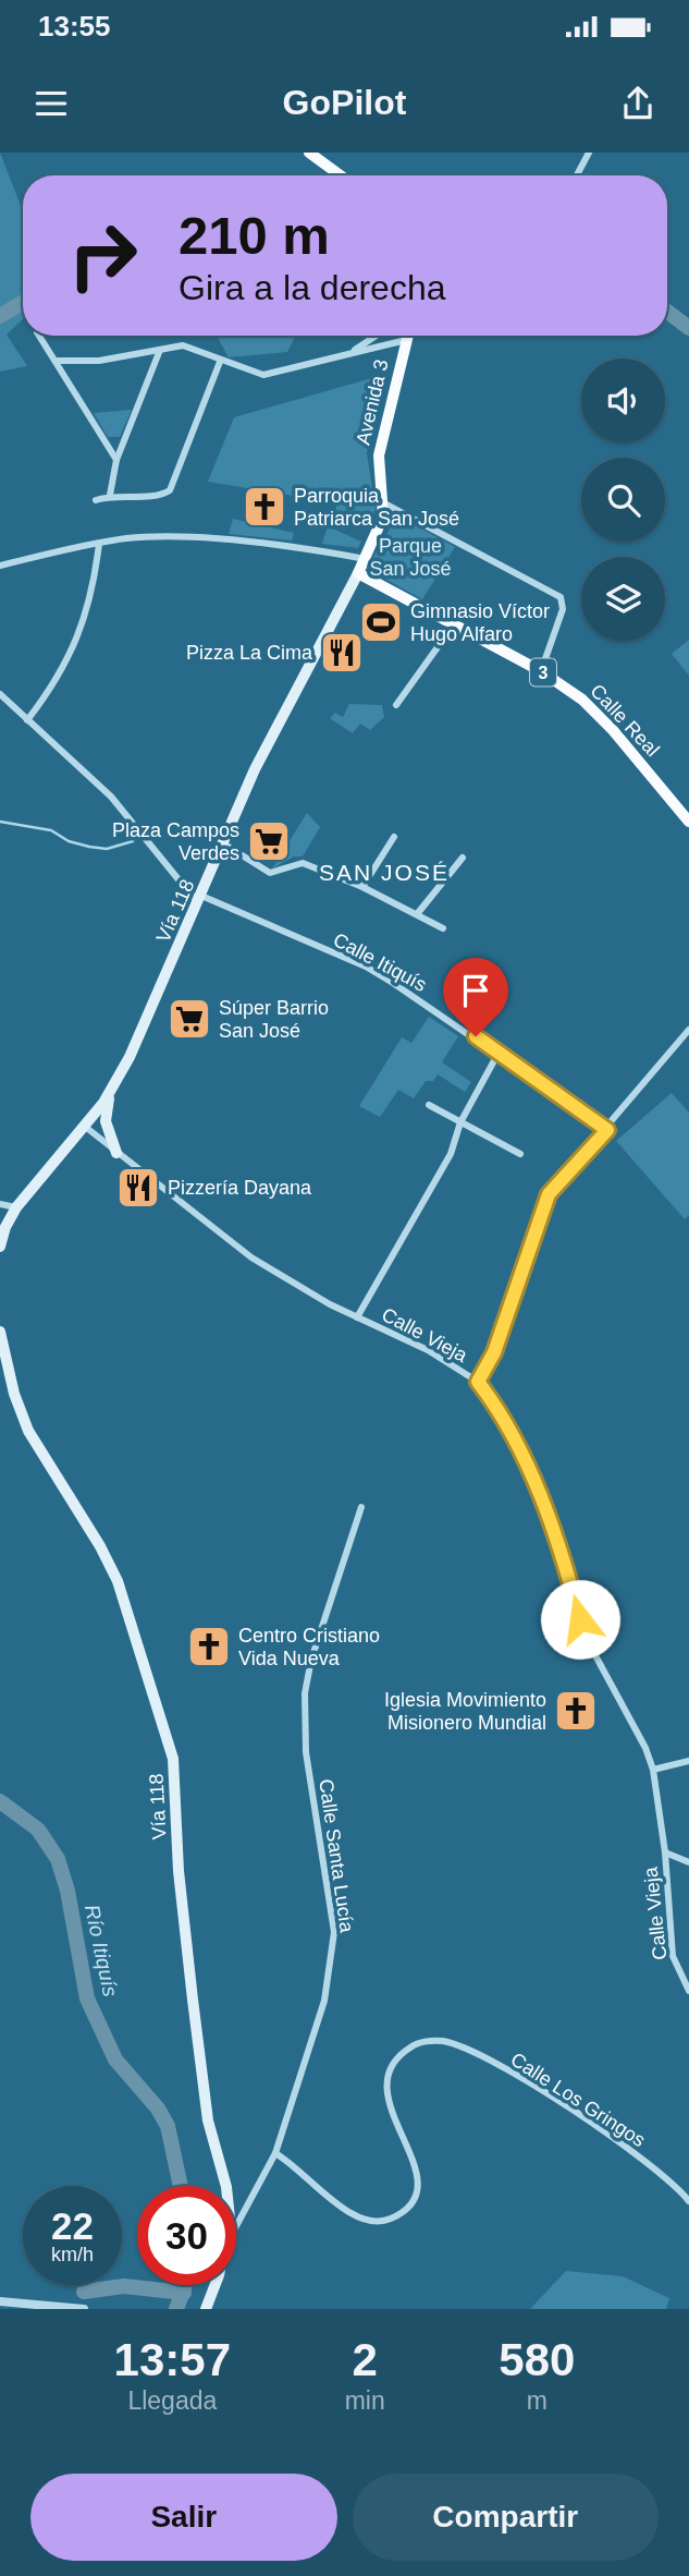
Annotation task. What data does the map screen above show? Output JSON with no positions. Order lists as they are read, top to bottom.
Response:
{
  "streets": {
    "main road": [
      "Avenida 3",
      "3",
      "Calle Real",
      "Vía 118"
    ],
    "street": [
      "Calle Itiquís",
      "Calle Vieja",
      "Calle Santa Lucía",
      "Calle Los Gringos"
    ]
  },
  "crossings": [
    ["Avenida 3", "Calle Real"],
    ["Avenida 3", "Vía 118"],
    ["Calle Real", "Vía 118"],
    ["Vía 118", "Calle Itiquís"],
    ["Vía 118", "Calle Vieja"],
    ["Calle Santa Lucía", "Calle Los Gringos"]
  ],
  "districts": ["SAN JOSÉ"],
  "water": ["Río Itiquís"],
  "parks": ["Parque San José"],
  "places": {
    "church": ["Parroquia Patriarca San José", "Centro Cristiano Vida Nueva", "Iglesia Movimiento Misionero Mundial"],
    "sports": ["Gimnasio Víctor Hugo Alfaro"],
    "restaurant": ["Pizza La Cima", "Pizzería Dayana"],
    "supermarket": ["Plaza Campos Verdes", "Súper Barrio San José"]
  },
  "page": {
    "status": "13:55",
    "header": "GoPilot",
    "turn": ["210 m", "Gira a la derecha"],
    "speed": "22 km/h",
    "limit": "30",
    "eta": [
      "13:57",
      "Llegada",
      "2",
      "min",
      "580",
      "m"
    ],
    "buttons": ["Salir", "Compartir"]
  }
}
